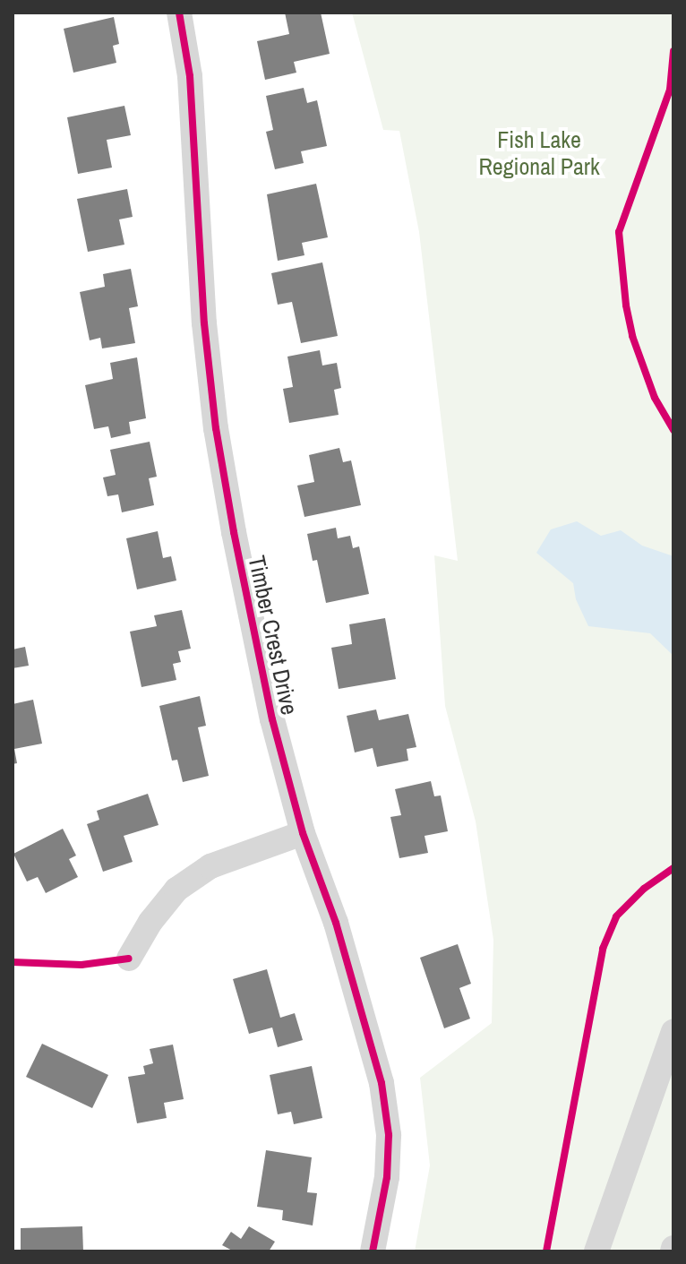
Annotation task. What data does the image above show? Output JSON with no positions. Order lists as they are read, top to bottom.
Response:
{
  "streets": {
    "street": ["Timber Crest Drive"]
  },
  "parks": ["Fish Lake Regional Park"]
}
